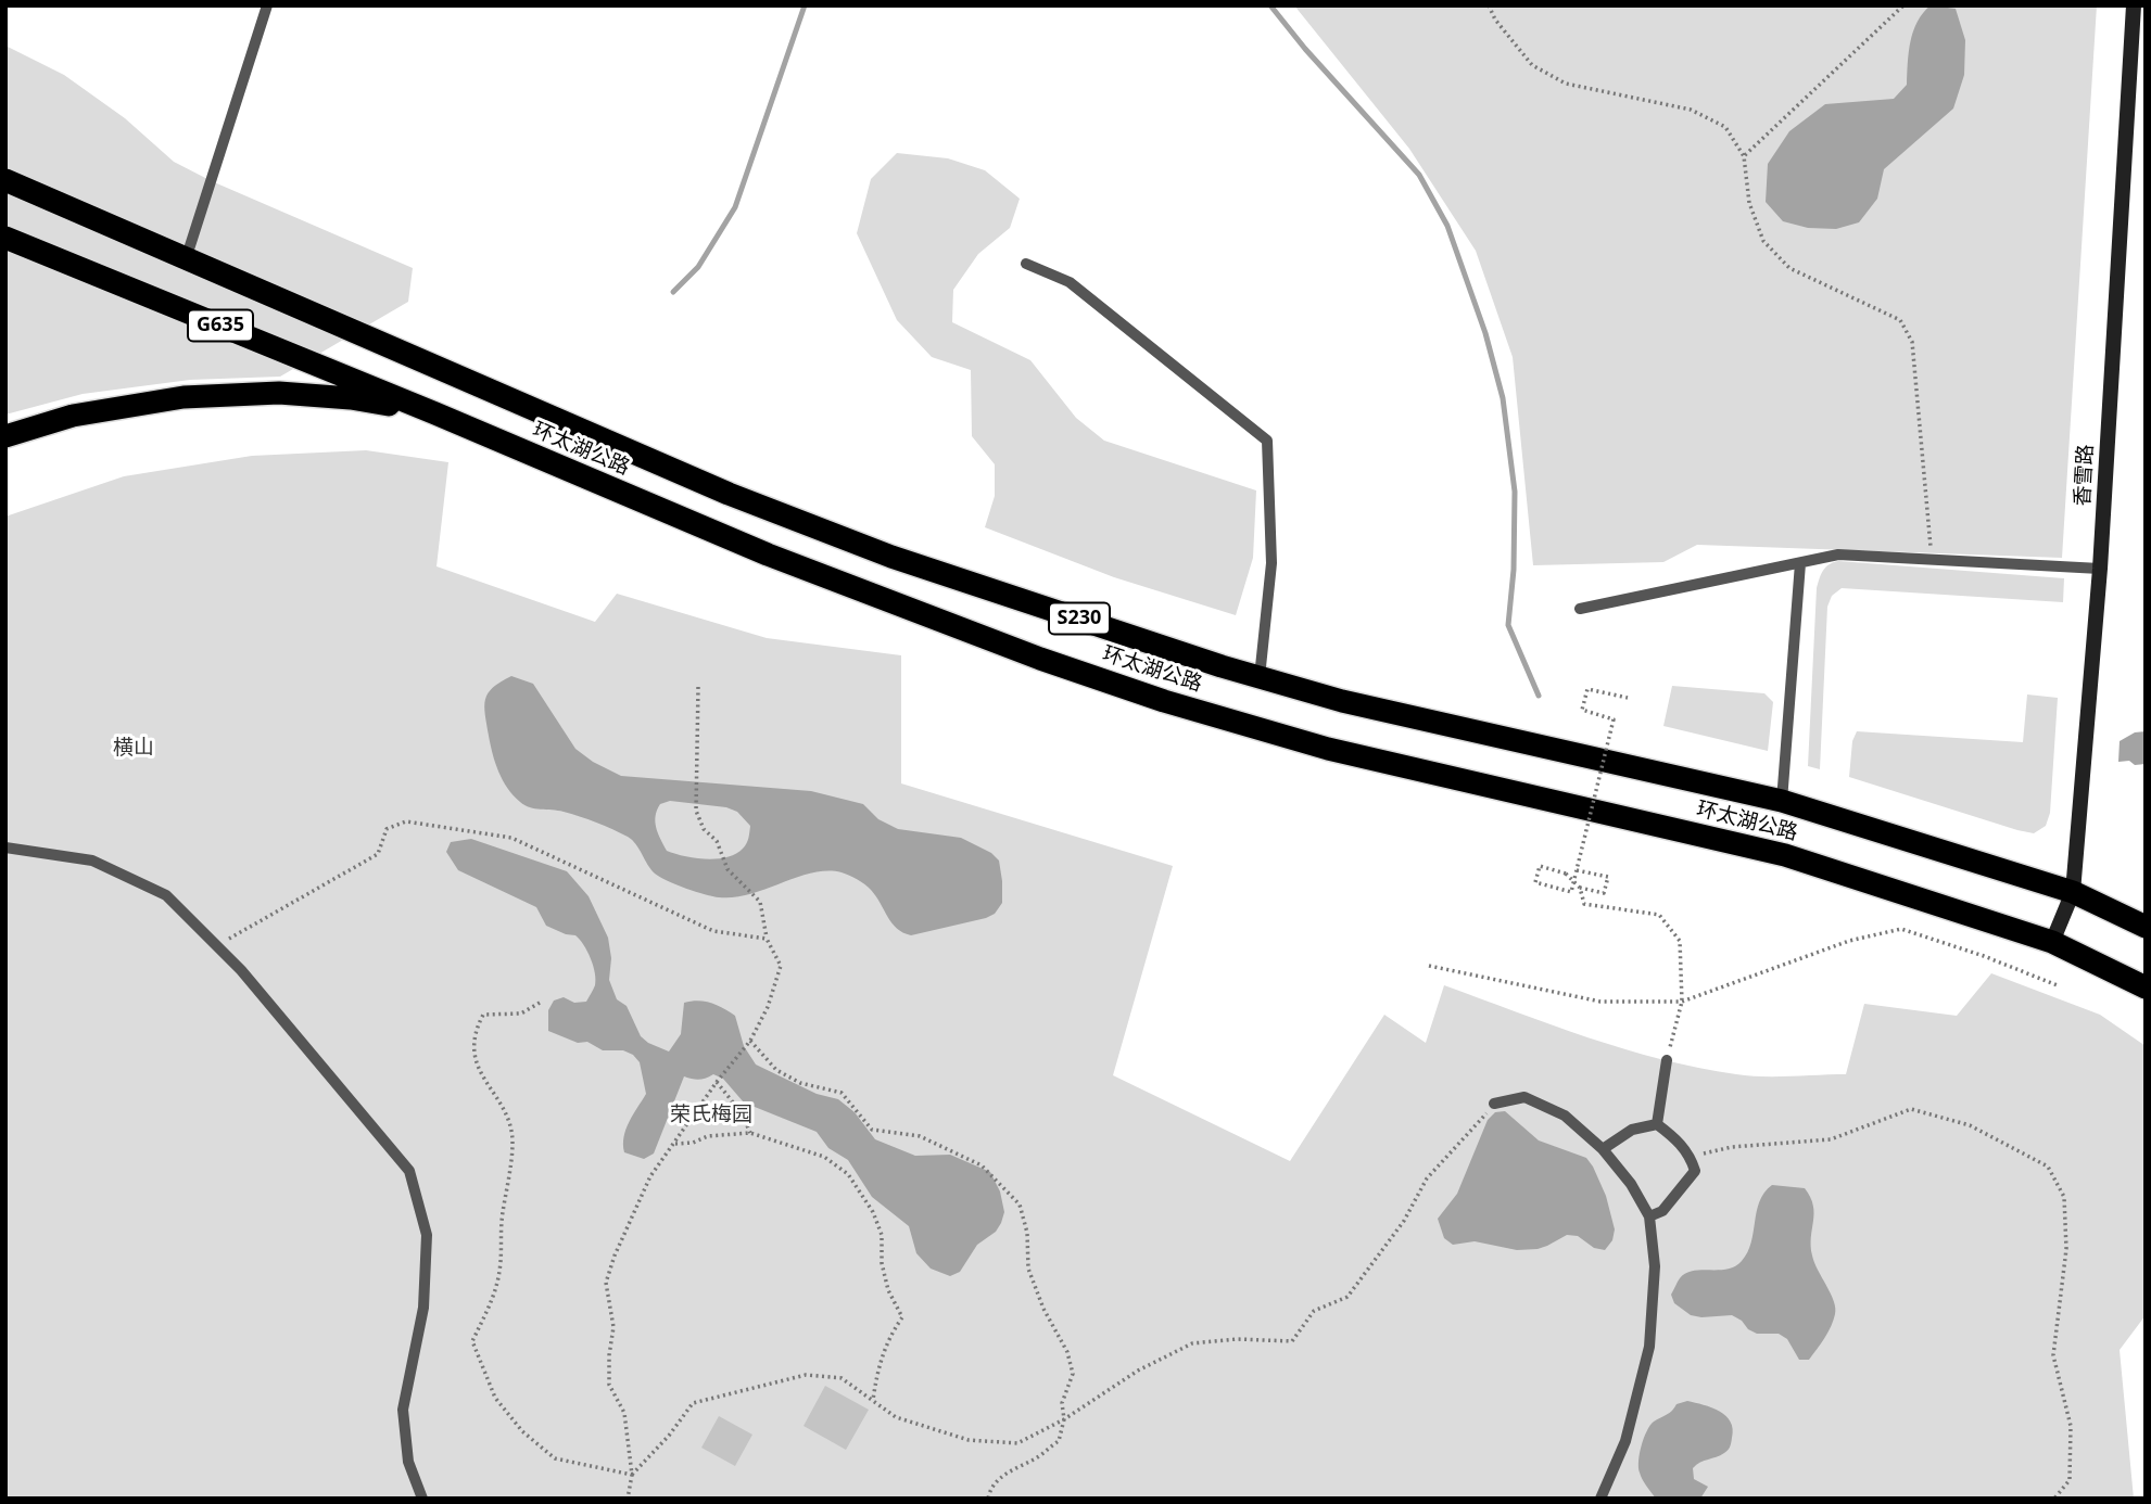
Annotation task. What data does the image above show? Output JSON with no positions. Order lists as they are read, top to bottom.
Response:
{
  "streets": {
    "highway": ["G635", "环太湖公路", "S230"],
    "street": ["香雪路"]
  },
  "crossings": [
    ["环太湖公路", "香雪路"]
  ],
  "parks": ["横山", "荣氏梅园"]
}
